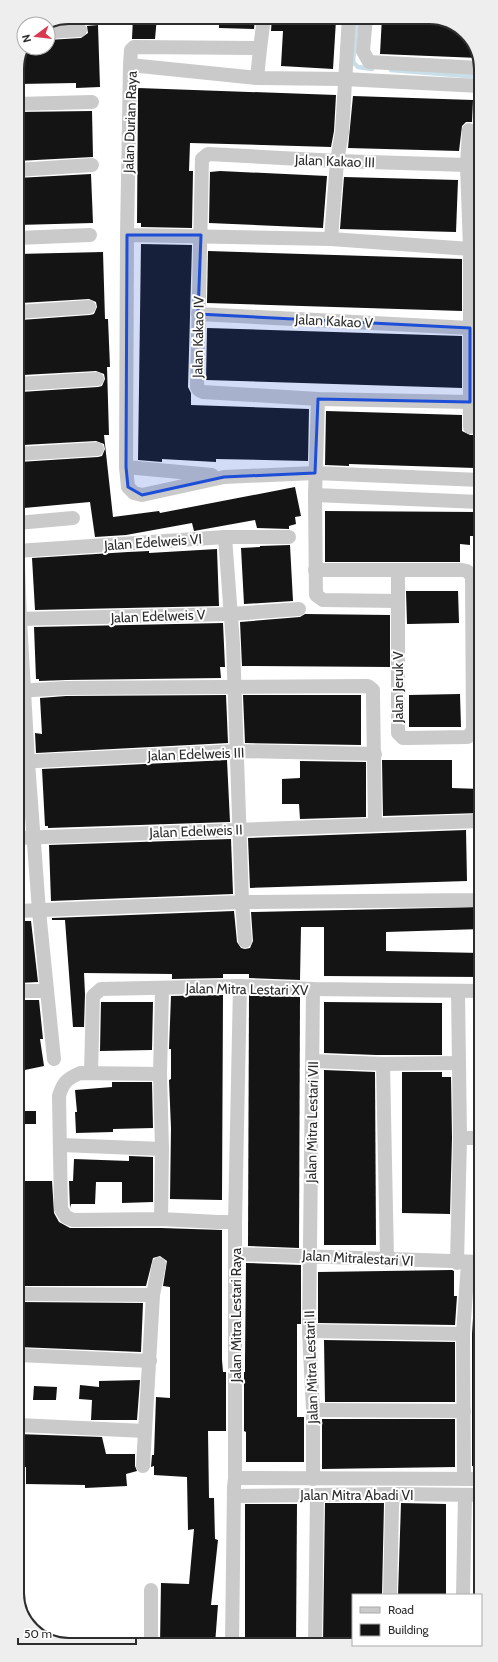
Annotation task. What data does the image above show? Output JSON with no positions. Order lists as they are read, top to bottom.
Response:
{
  "streets": {
    "street": [
      "Jalan Durian Raya",
      "Jalan Kakao III",
      "Jalan Kakao V",
      "Jalan Kakao IV",
      "Jalan Edelweis VI",
      "Jalan Edelweis V",
      "Jalan Jeruk V",
      "Jalan Edelweis III",
      "Jalan Edelweis II",
      "Jalan Mitra Lestari XV",
      "Jalan Mitra Lestari VII",
      "Jalan Mitralestari VI",
      "Jalan Mitra Lestari Raya",
      "Jalan Mitra Lestari II",
      "Jalan Mitra Abadi VI"
    ]
  },
  "crossings": [
    ["Jalan Kakao III", "Jalan Kakao IV"],
    ["Jalan Kakao V", "Jalan Kakao IV"],
    ["Jalan Mitra Lestari XV", "Jalan Mitra Lestari VII"],
    ["Jalan Mitra Lestari XV", "Jalan Mitra Lestari Raya"],
    ["Jalan Mitra Lestari VII", "Jalan Mitralestari VI"],
    ["Jalan Mitra Lestari VII", "Jalan Mitra Lestari II"],
    ["Jalan Mitralestari VI", "Jalan Mitra Lestari Raya"],
    ["Jalan Mitralestari VI", "Jalan Mitra Lestari II"],
    ["Jalan Mitra Lestari Raya", "Jalan Mitra Abadi VI"]
  ],
  "legend": ["Road", "Building"],
  "scale_bar": "50 m",
  "north": "left"
}
